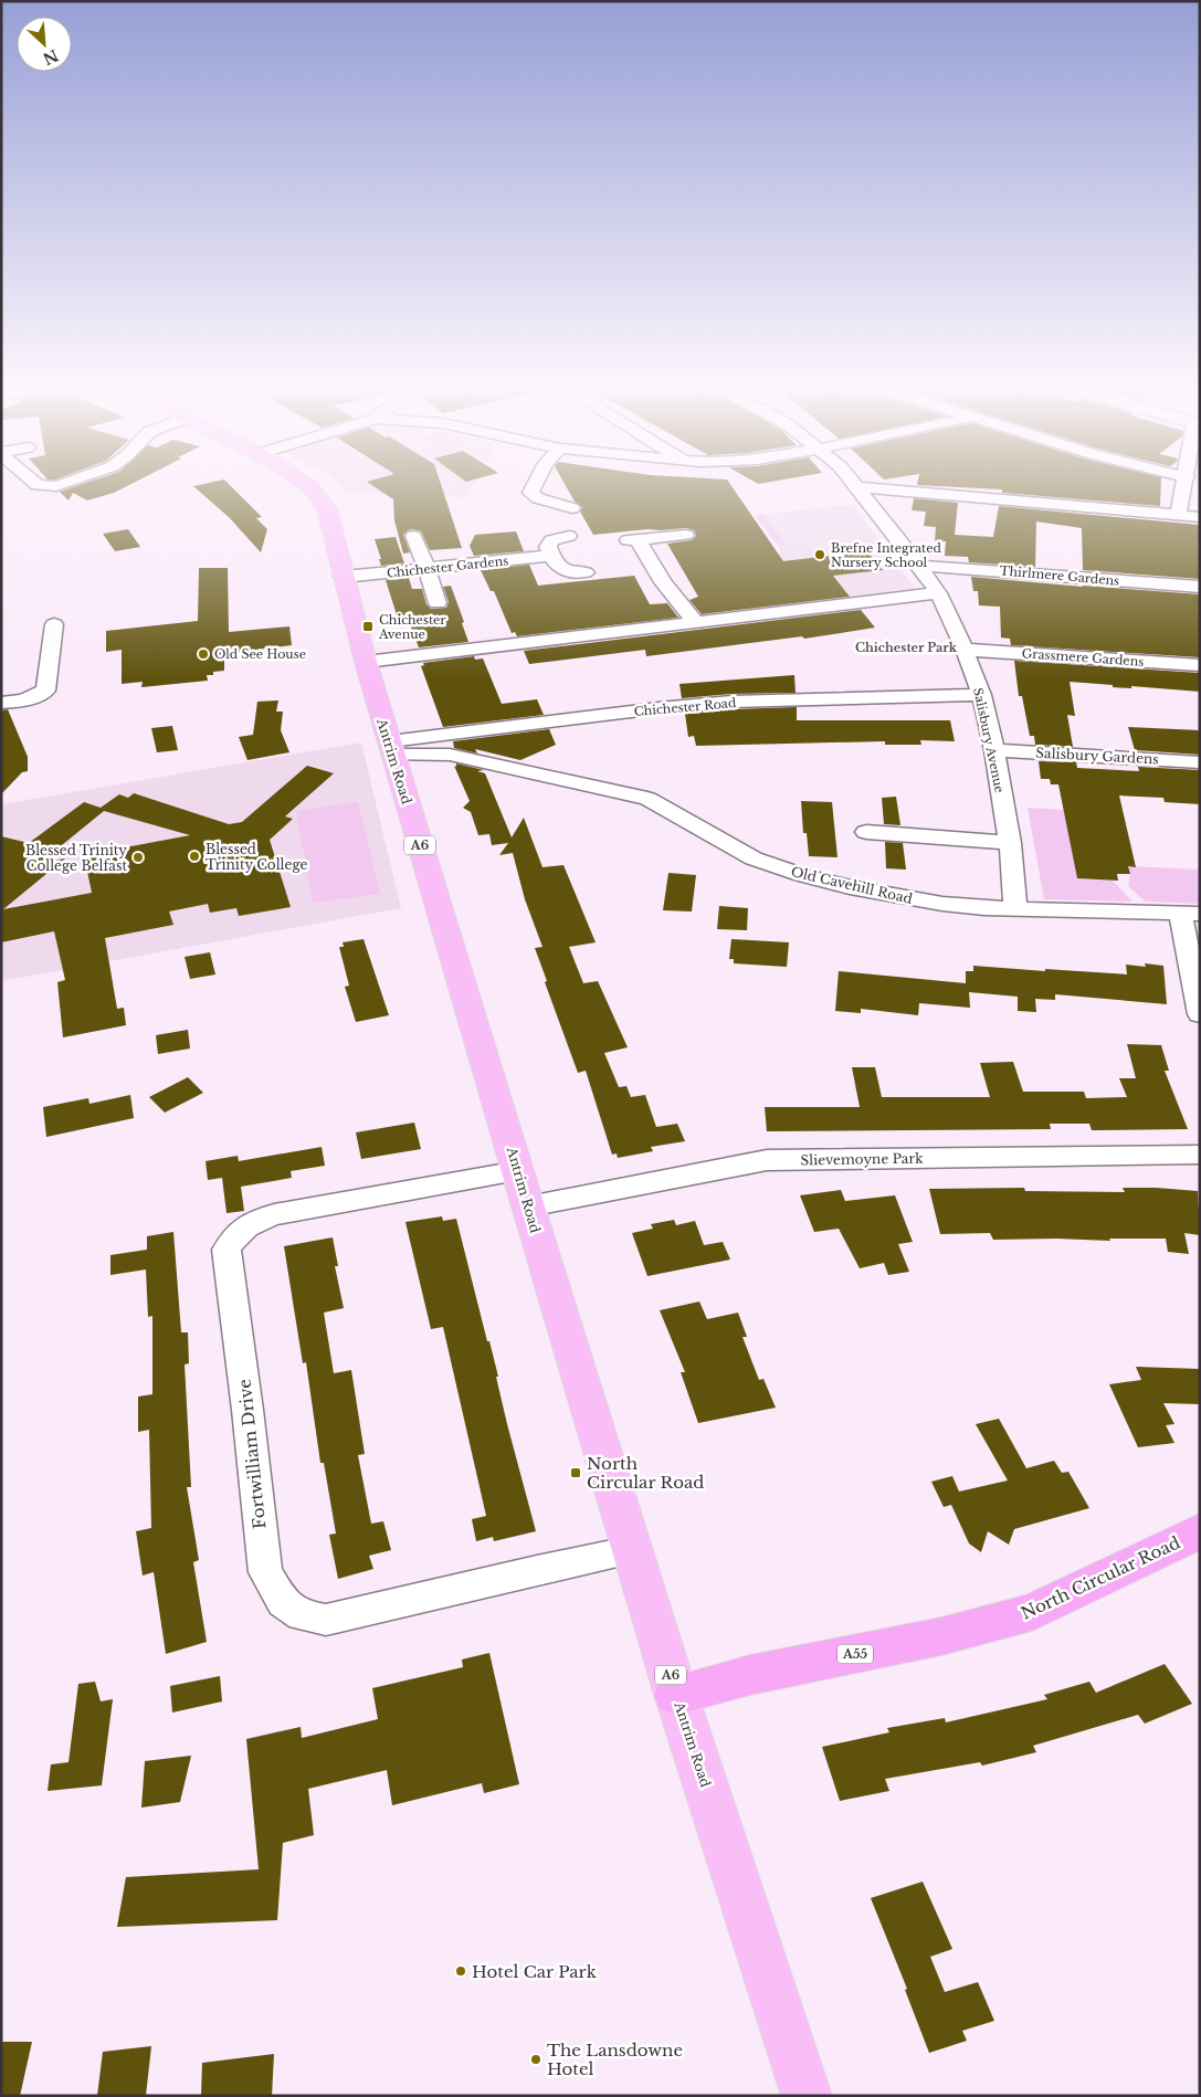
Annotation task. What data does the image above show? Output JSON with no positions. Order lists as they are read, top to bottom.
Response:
{
  "streets": {
    "highway": ["North Circular Road", "A55"],
    "main road": ["Antrim Road", "A6"],
    "street": [
      "Chichester Gardens",
      "Thirlmere Gardens",
      "Grassmere Gardens",
      "Chichester Road",
      "Salisbury Avenue",
      "Salisbury Gardens",
      "Old Cavehill Road",
      "Slievemoyne Park",
      "Fortwilliam Drive"
    ]
  },
  "crossings": [
    ["Chichester Gardens", "Antrim Road"],
    ["Thirlmere Gardens", "Salisbury Avenue"],
    ["Grassmere Gardens", "Salisbury Avenue"],
    ["Chichester Road", "Salisbury Avenue"],
    ["Chichester Road", "Antrim Road"],
    ["Chichester Road", "Old Cavehill Road"],
    ["Salisbury Avenue", "Salisbury Gardens"],
    ["Salisbury Avenue", "Old Cavehill Road"],
    ["Antrim Road", "Old Cavehill Road"],
    ["Antrim Road", "Slievemoyne Park"],
    ["Antrim Road", "Fortwilliam Drive"],
    ["Antrim Road", "North Circular Road"]
  ],
  "districts": ["Chichester Park"],
  "places": {
    "other": [
      "Brefne Integrated Nursery School",
      "Old See House",
      "Blessed Trinity College",
      "Blessed Trinity College Belfast",
      "Hotel Car Park",
      "The Lansdowne Hotel"
    ],
    "transit": ["Chichester Avenue", "North Circular Road"]
  },
  "north": "bottom right"
}
